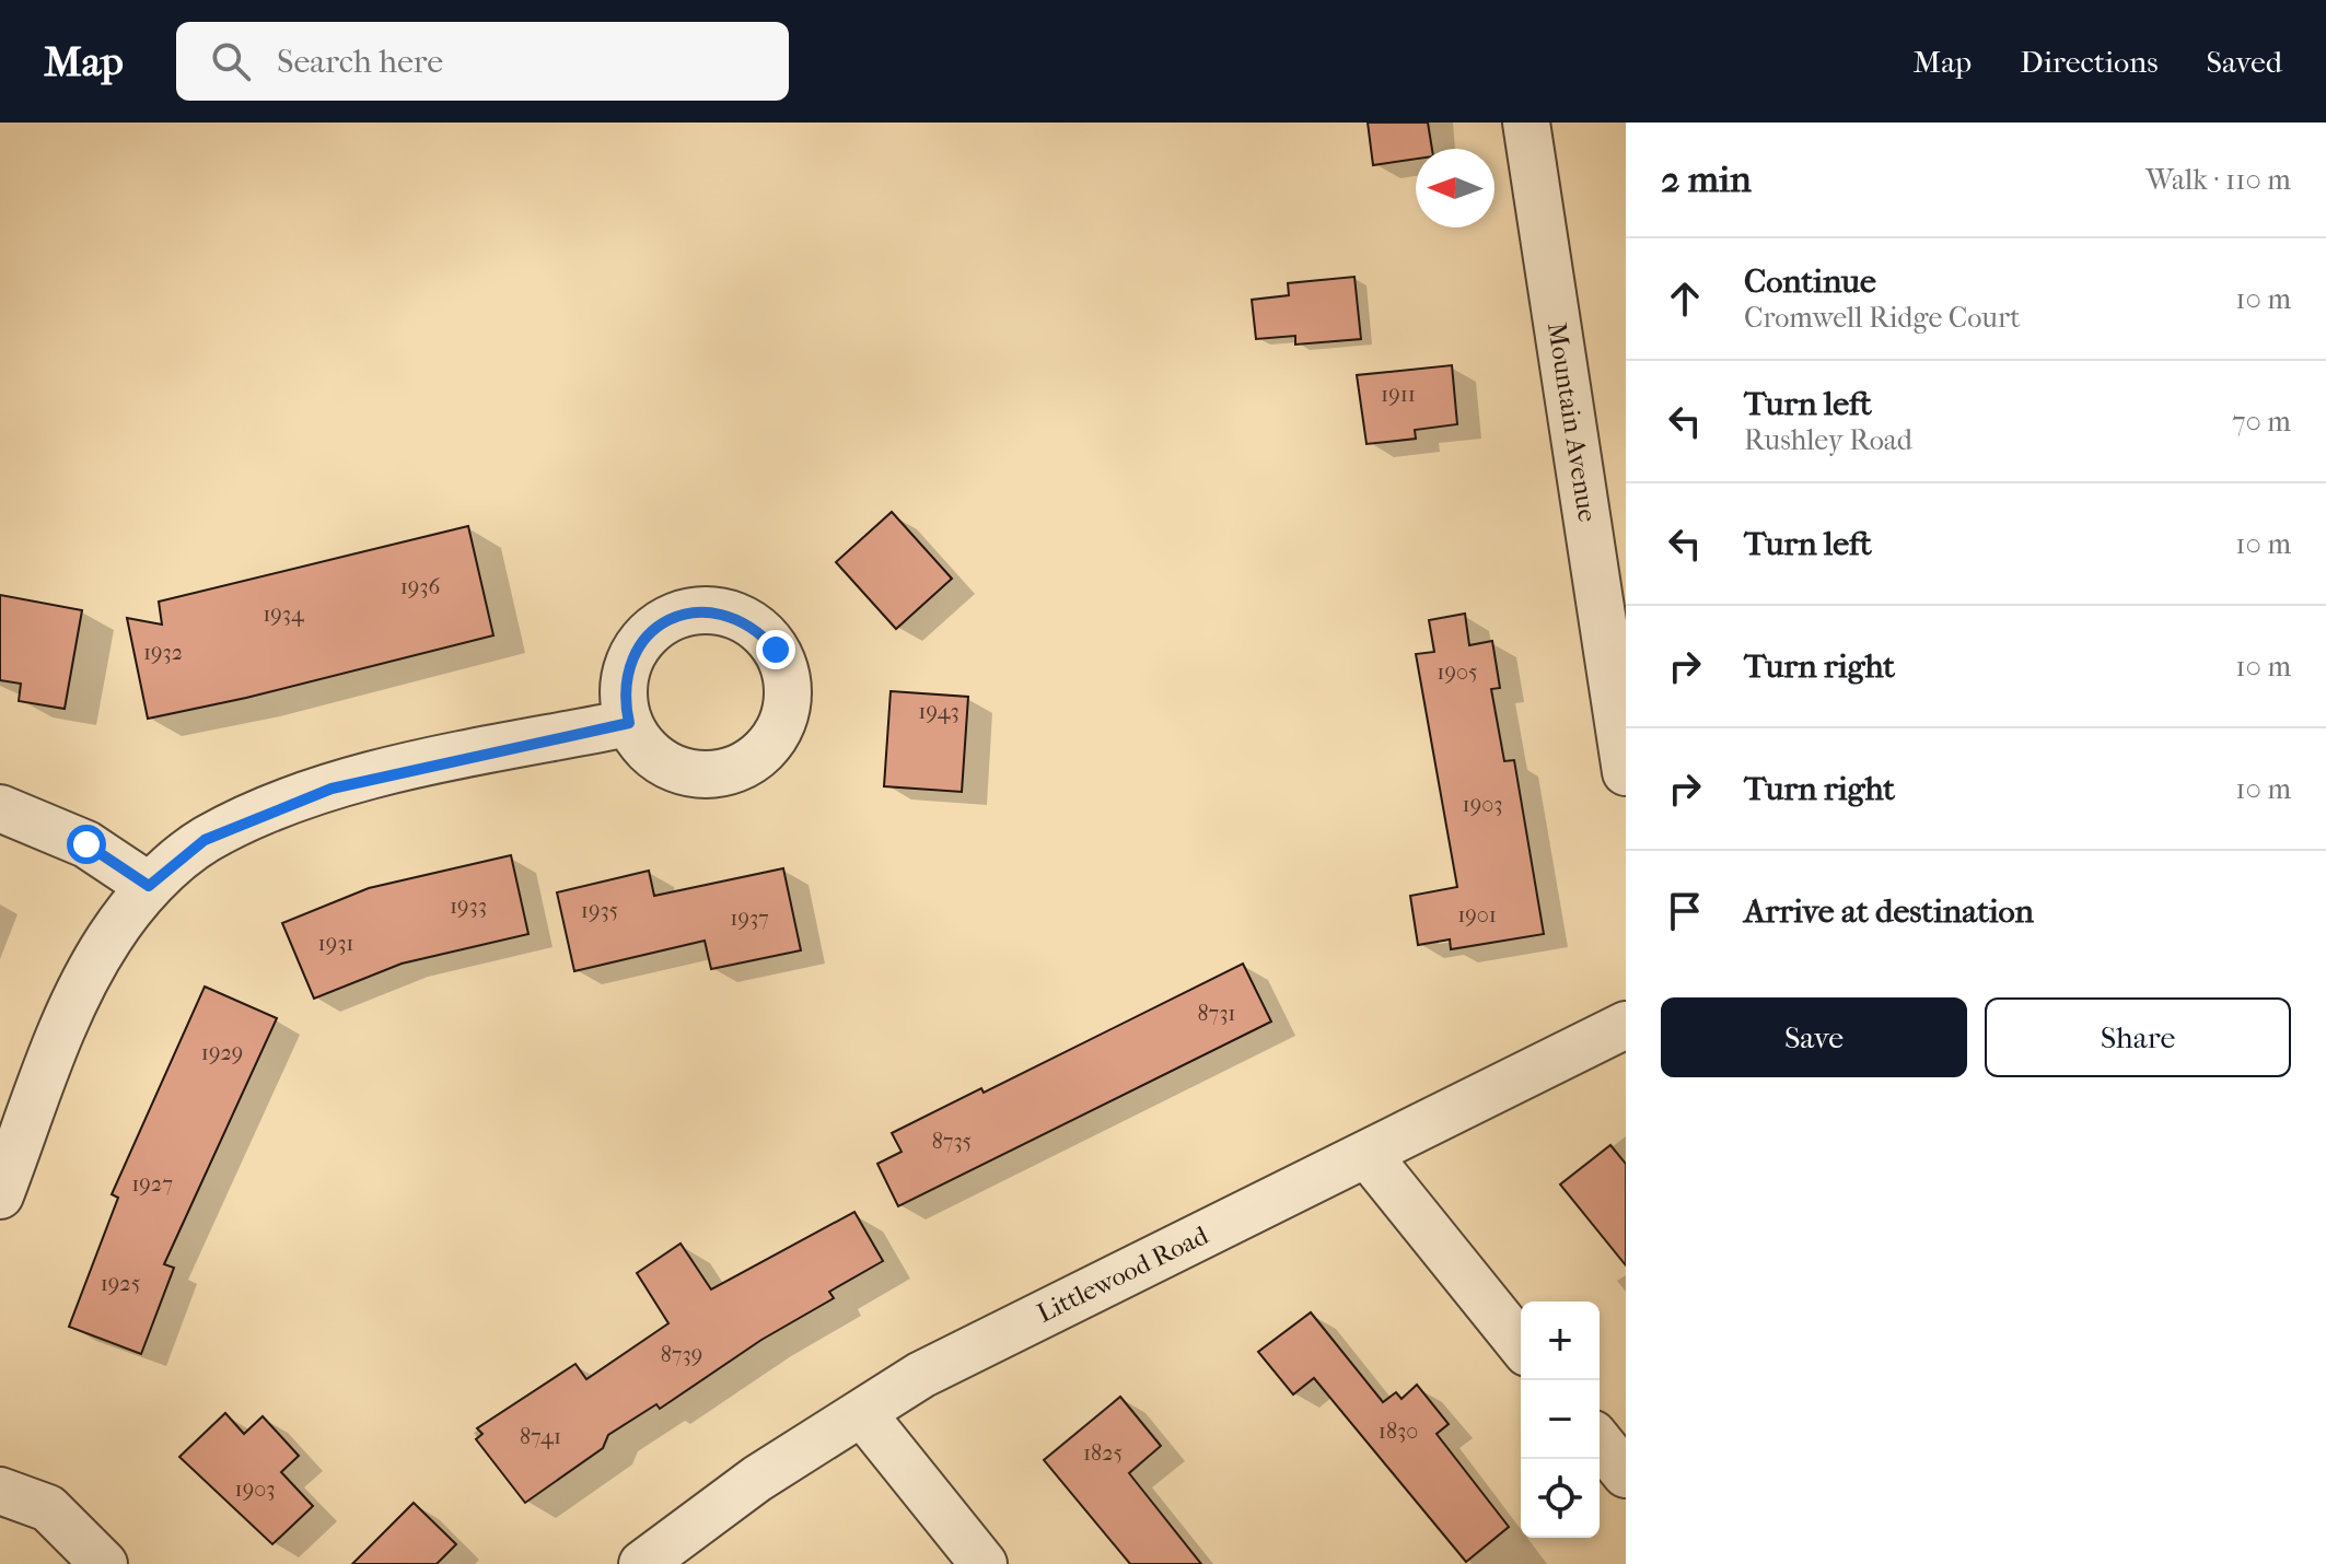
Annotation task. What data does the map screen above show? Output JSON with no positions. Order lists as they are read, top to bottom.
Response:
{
  "streets": {
    "street": ["Mountain Avenue", "Littlewood Road"]
  },
  "house_numbers": [
    "1911",
    "1936",
    "1934",
    "1932",
    "1905",
    "1943",
    "1903",
    "1933",
    "1935",
    "1901",
    "1937",
    "1931",
    "8731",
    "1929",
    "8735",
    "1927",
    "1925",
    "8739",
    "1830",
    "8741",
    "1825",
    "1903"
  ],
  "north": "left",
  "page": {
    "header": "Map",
    "search": "Search here",
    "nav": ["Map", "Directions", "Saved"],
    "heading": ["2 min", "Walk · 110 m"],
    "list": [
      ["Continue", "Cromwell Ridge Court", "10 m"],
      ["Turn left", "Rushley Road", "70 m"],
      ["Turn left", "10 m"],
      ["Turn right", "10 m"],
      ["Turn right", "10 m"],
      "Arrive at destination"
    ],
    "buttons": ["Save", "Share"],
    "map_buttons": ["+", "−"]
  }
}
